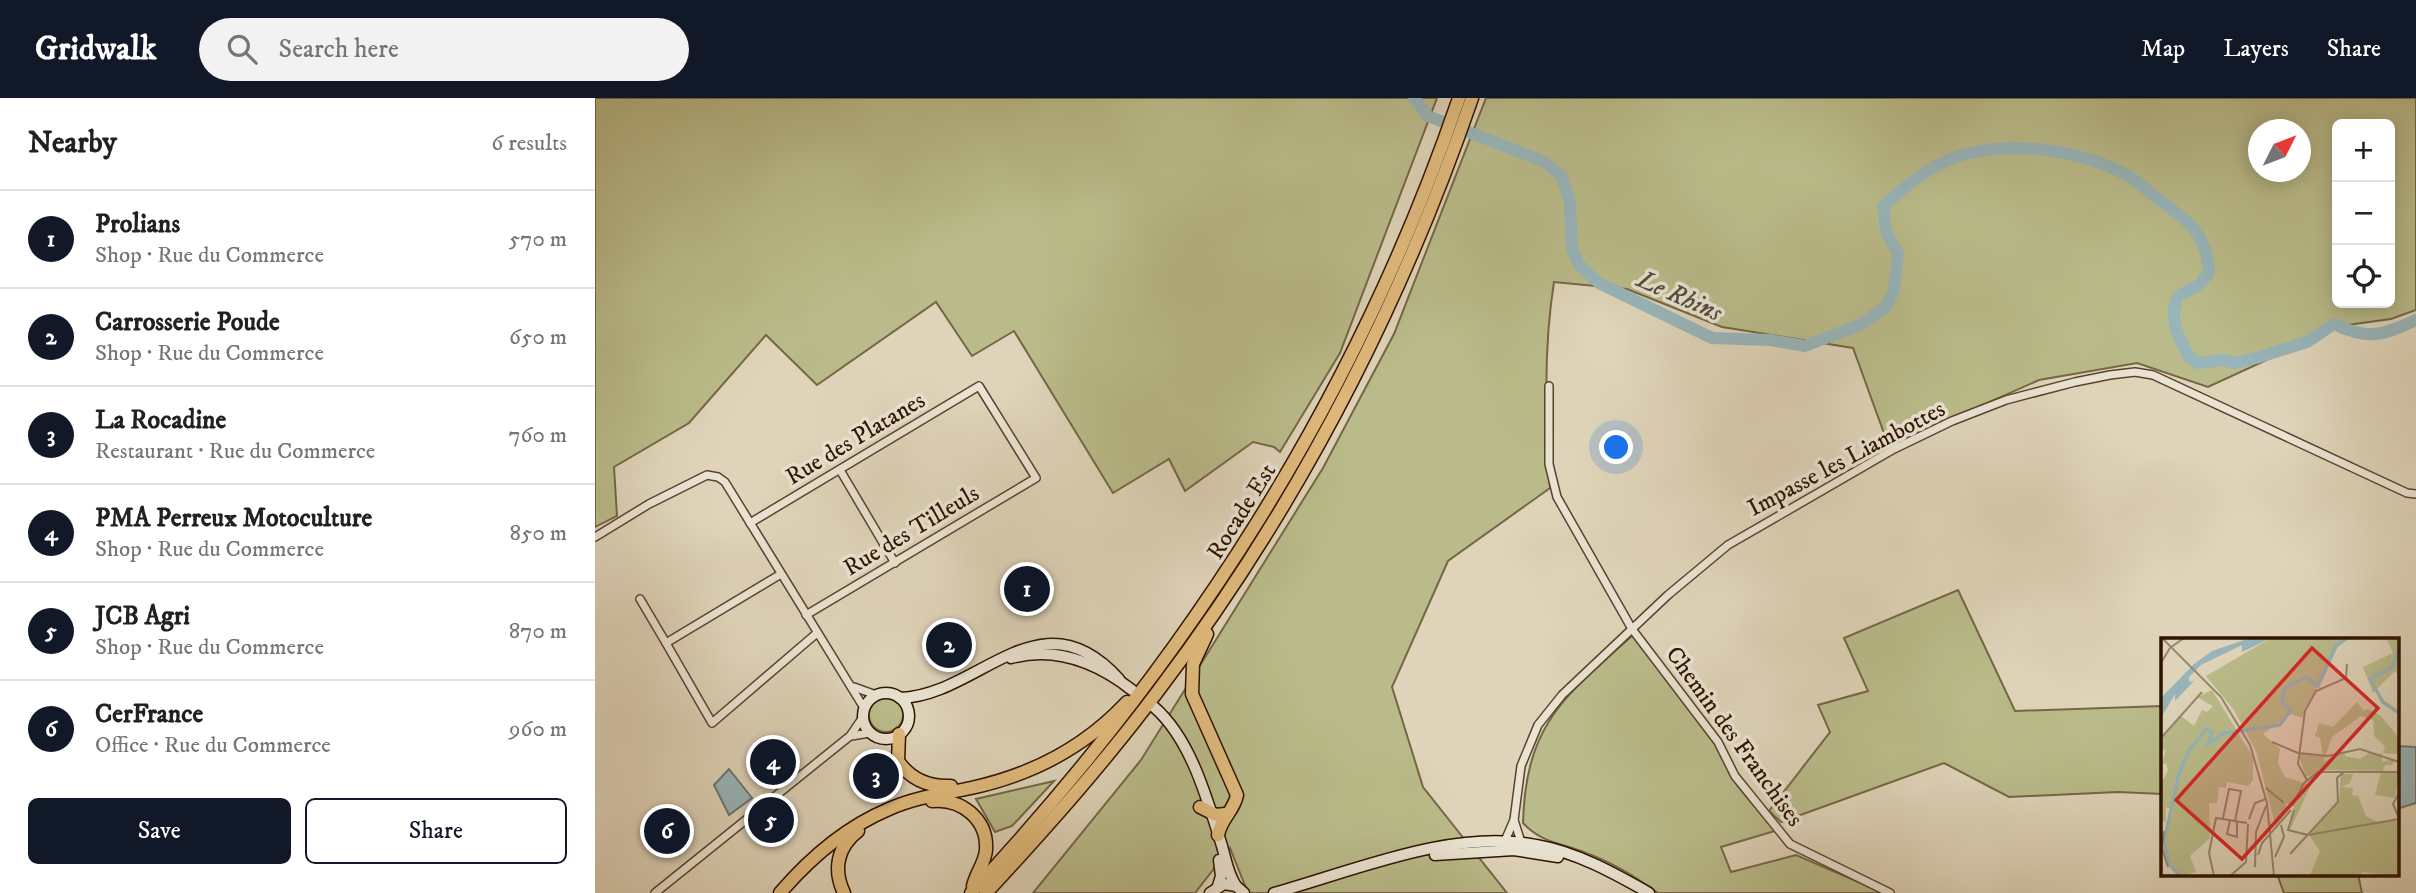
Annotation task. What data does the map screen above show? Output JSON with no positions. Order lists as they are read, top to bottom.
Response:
{
  "streets": {
    "highway": ["Rocade Est"],
    "street": [
      "Rue des Platanes",
      "Impasse les Liambottes",
      "Rue des Tilleuls",
      "Chemin des Franchises"
    ]
  },
  "crossings": [
    ["Rue des Platanes", "Rue des Tilleuls"],
    ["Impasse les Liambottes", "Chemin des Franchises"]
  ],
  "water": ["Le Rhins"],
  "north": "top right",
  "page": {
    "header": "Gridwalk",
    "search": "Search here",
    "nav": ["Map", "Layers", "Share"],
    "heading": ["Nearby", "6 results"],
    "map_buttons": ["+", "−"],
    "list": [
      {
        "mark": "1",
        "name": "Prolians",
        "note": "Shop · Rue du Commerce",
        "value": "570 m"
      },
      {
        "mark": "2",
        "name": "Carrosserie Poude",
        "note": "Shop · Rue du Commerce",
        "value": "650 m"
      },
      {
        "mark": "3",
        "name": "La Rocadine",
        "note": "Restaurant · Rue du Commerce",
        "value": "760 m"
      },
      {
        "mark": "4",
        "name": "PMA Perreux Motoculture",
        "note": "Shop · Rue du Commerce",
        "value": "850 m"
      },
      {
        "mark": "5",
        "name": "JCB Agri",
        "note": "Shop · Rue du Commerce",
        "value": "870 m"
      },
      {
        "mark": "6",
        "name": "CerFrance",
        "note": "Office · Rue du Commerce",
        "value": "960 m"
      }
    ],
    "pins": [
      "1",
      "2",
      "4",
      "3",
      "5",
      "6"
    ],
    "buttons": ["Save", "Share"]
  }
}
